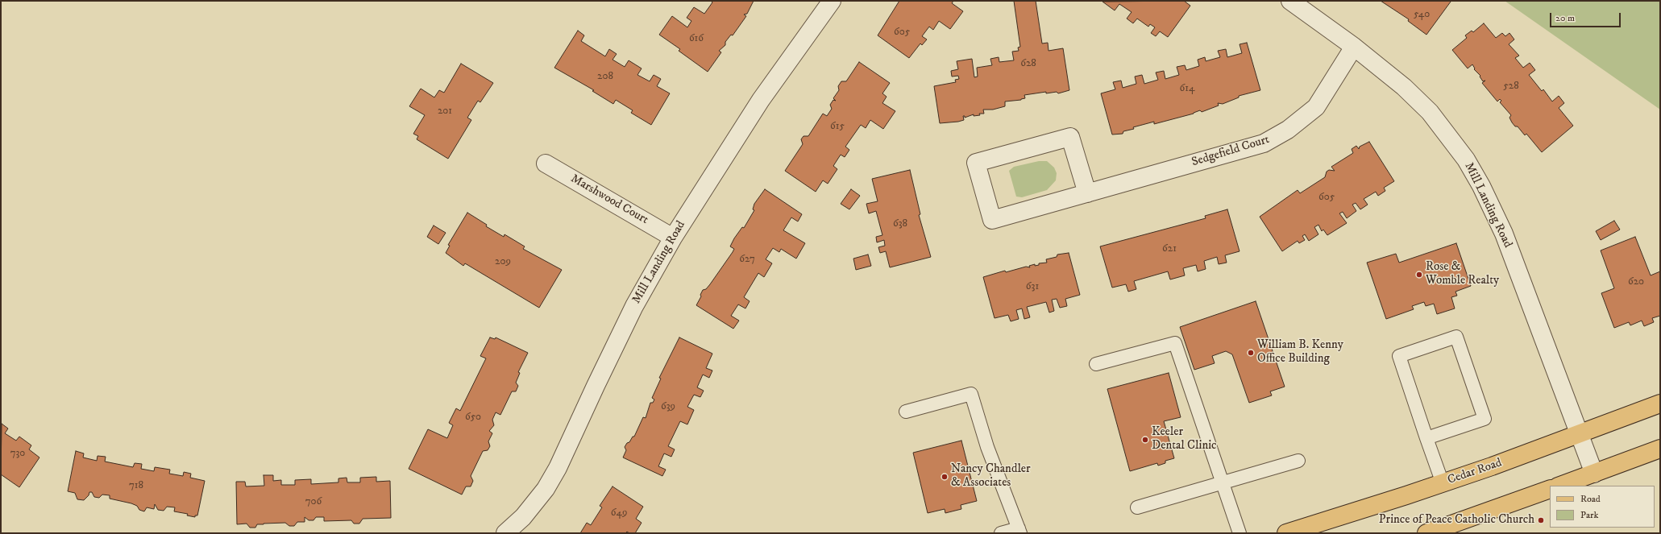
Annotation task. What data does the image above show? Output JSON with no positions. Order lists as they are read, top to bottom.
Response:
{
  "streets": {
    "main road": ["Cedar Road"],
    "street": ["Sedgefield Court", "Marshwood Court", "Mill Landing Road"]
  },
  "crossings": [
    ["Sedgefield Court", "Mill Landing Road"],
    ["Marshwood Court", "Mill Landing Road"],
    ["Mill Landing Road", "Cedar Road"]
  ],
  "places": [
    "Rose & Womble Realty",
    "William B. Kenny Office Building",
    "Keeler Dental Clinic",
    "Nancy Chandler & Associates",
    "Prince of Peace Catholic Church"
  ],
  "house_numbers": [
    "540",
    "605",
    "616",
    "628",
    "208",
    "528",
    "614",
    "201",
    "615",
    "605",
    "638",
    "621",
    "627",
    "209",
    "620",
    "631",
    "639",
    "650",
    "730",
    "718",
    "706",
    "649"
  ],
  "legend": ["Road", "Park"],
  "scale_bar": "20 m"
}
